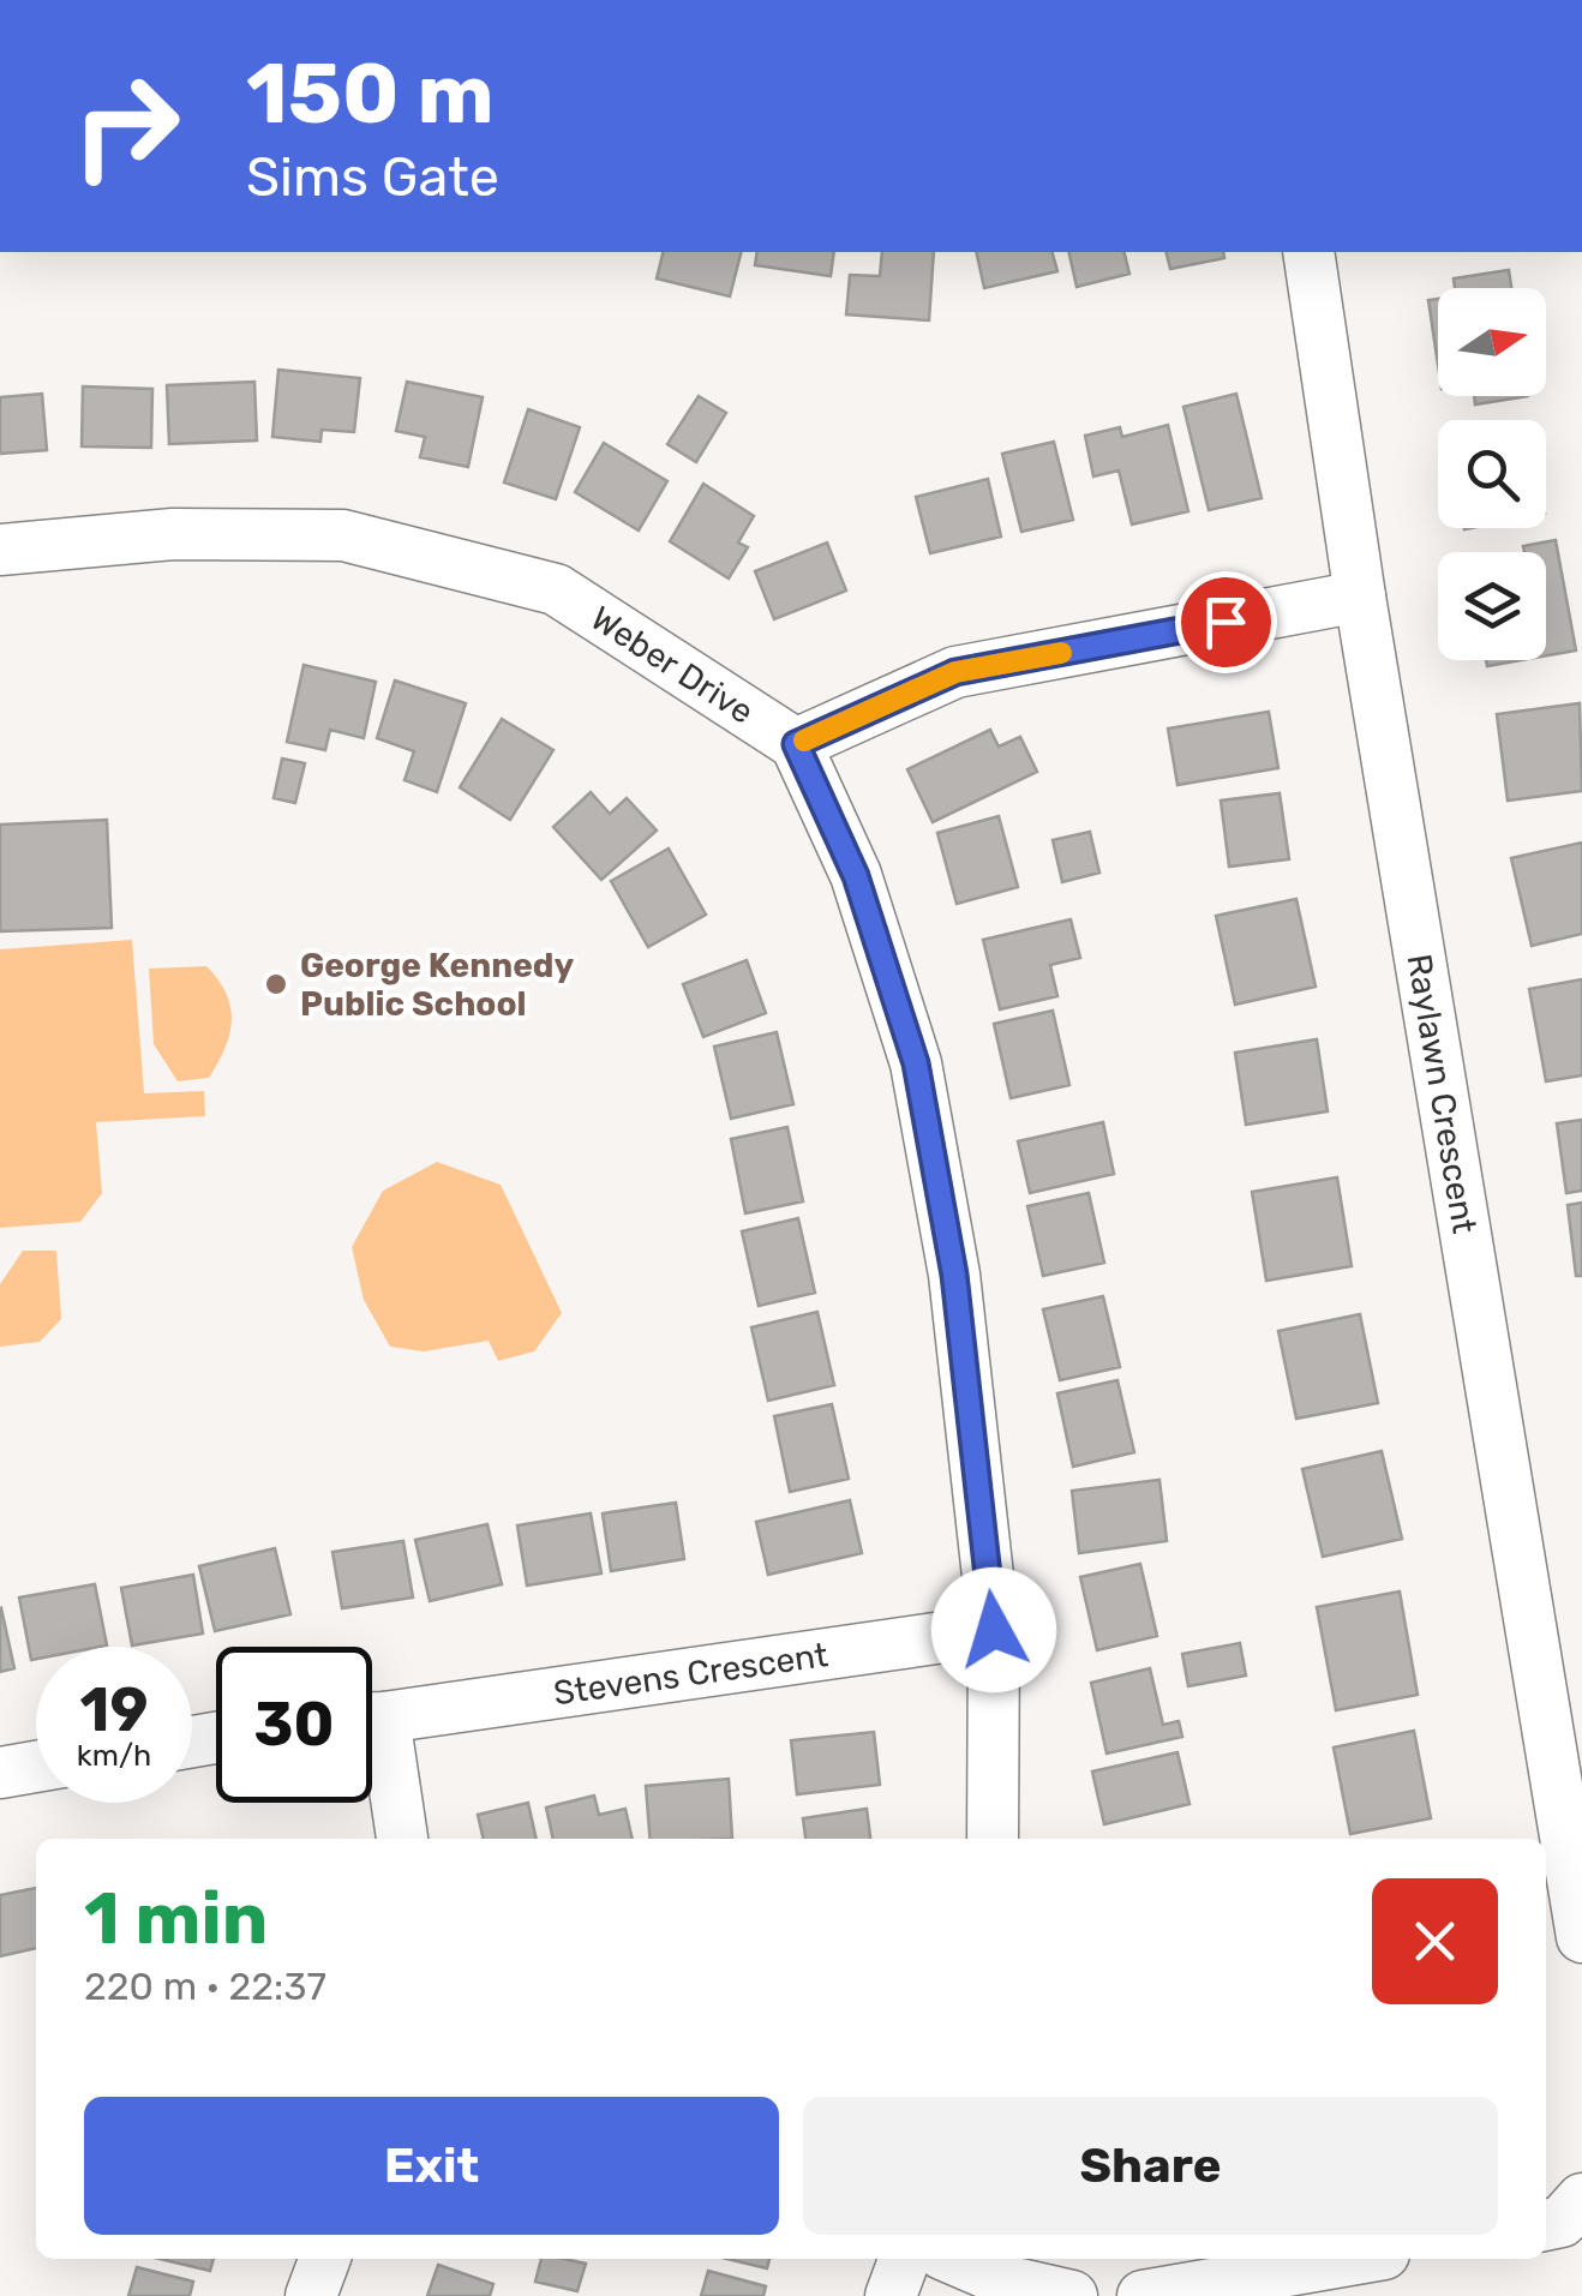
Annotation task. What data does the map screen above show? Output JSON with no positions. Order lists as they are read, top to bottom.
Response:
{
  "streets": {
    "street": ["Weber Drive", "Raylawn Crescent", "Stevens Crescent"]
  },
  "places": ["George Kennedy Public School"],
  "north": "right",
  "page": {
    "turn": ["150 m", "Sims Gate"],
    "speed": "19 km/h",
    "limit": "30",
    "heading": ["1 min", "220 m · 22:37"],
    "buttons": ["Exit", "Share"]
  }
}
